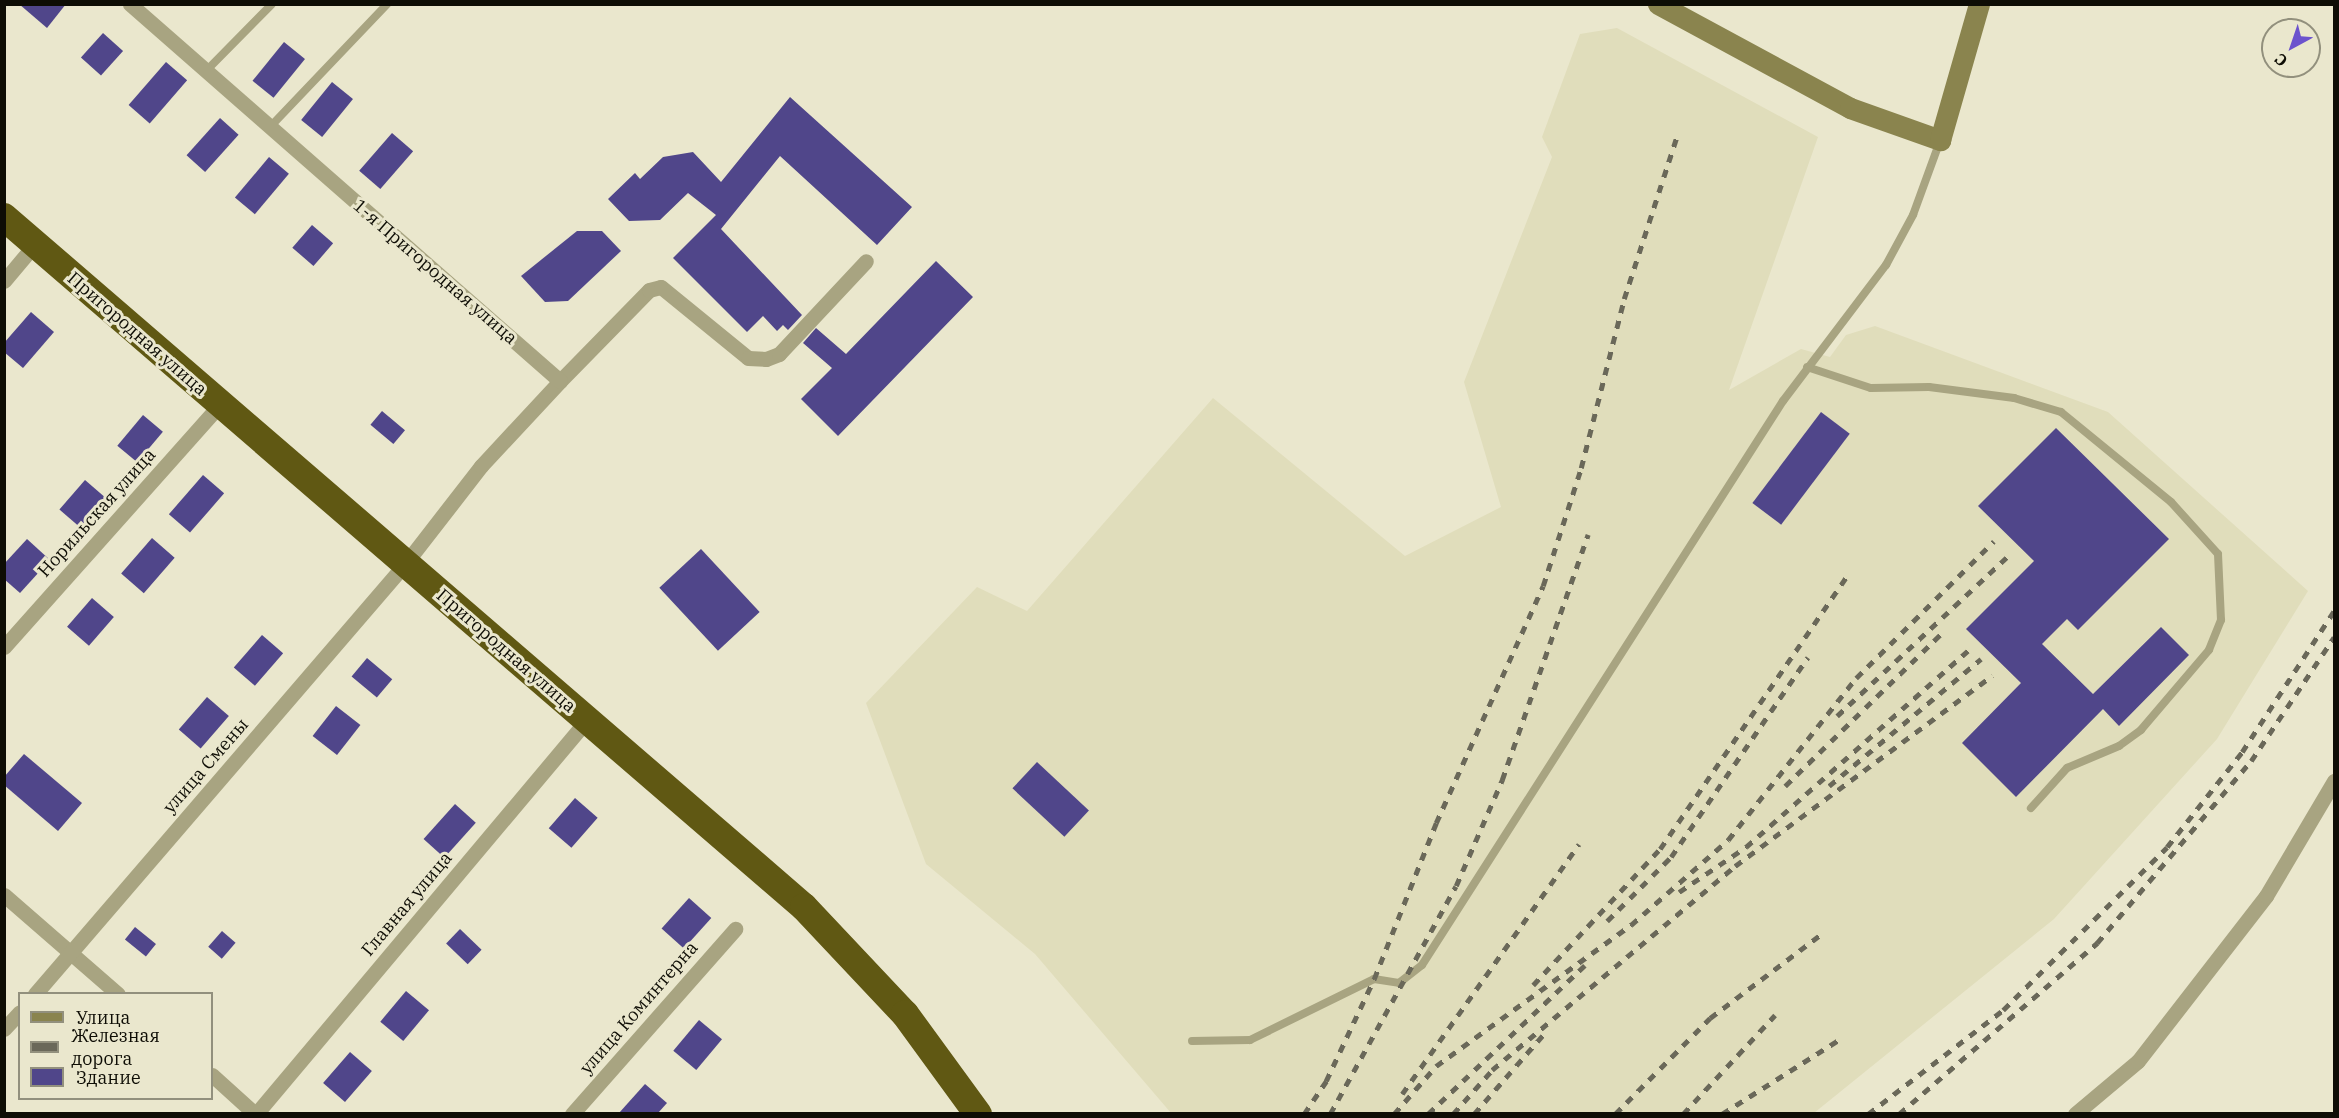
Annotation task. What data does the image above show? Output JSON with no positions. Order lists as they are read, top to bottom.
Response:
{
  "streets": {
    "highway": ["Пригородная улица"],
    "street": [
      "1-я Пригородная улица",
      "Норильская улица",
      "улица Смены",
      "Главная улица",
      "улица Коминтерна"
    ]
  },
  "crossings": [
    ["Пригородная улица", "Норильская улица"],
    ["Пригородная улица", "улица Смены"],
    ["Пригородная улица", "Главная улица"]
  ],
  "legend": ["Улица", "Железная дорога", "Здание"],
  "north": "bottom left"
}
